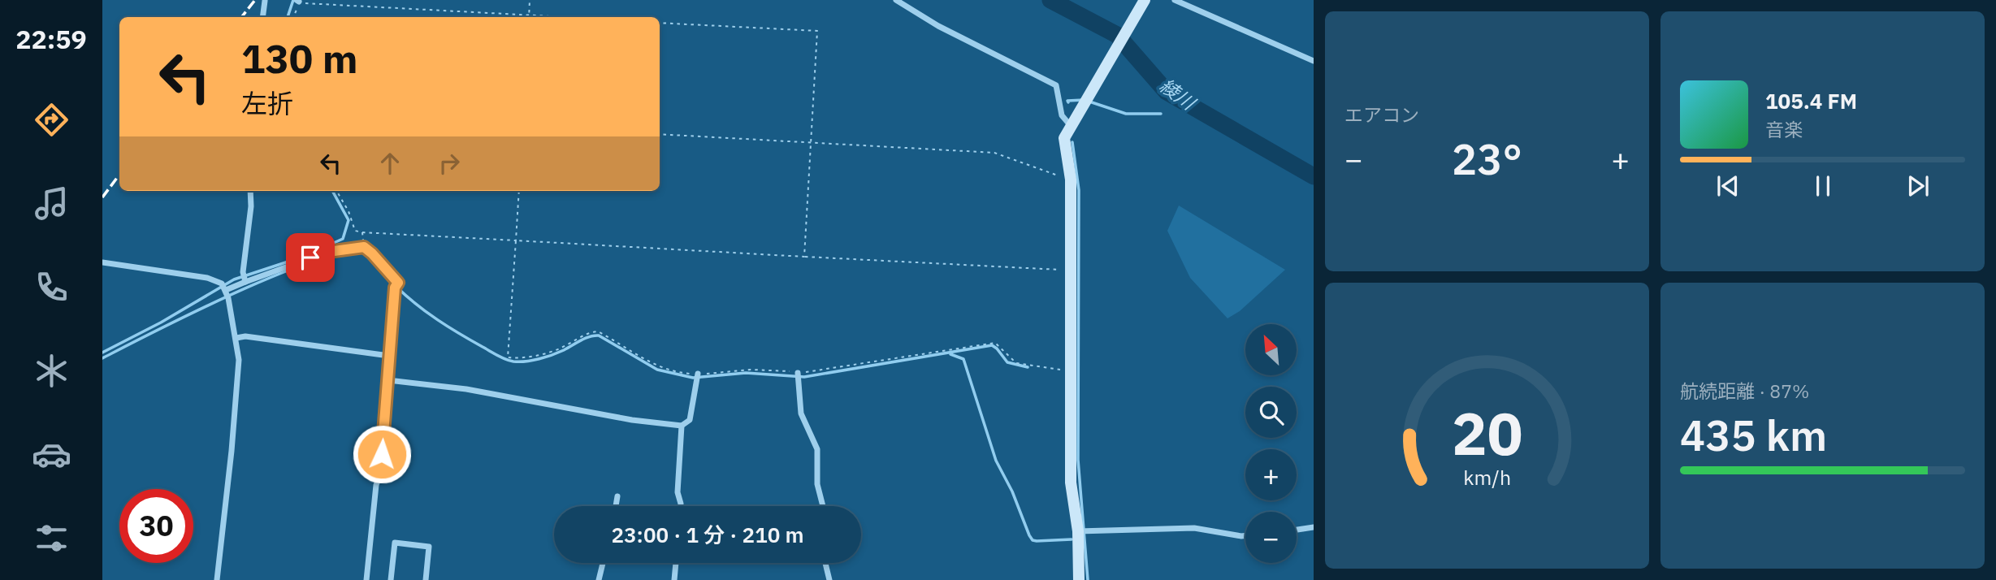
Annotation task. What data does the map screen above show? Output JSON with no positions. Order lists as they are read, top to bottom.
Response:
{
  "water": ["綾川"],
  "north": "top left",
  "page": {
    "tabs": "22:59",
    "tile": [
      "エアコン",
      ["航続距離 · 87%", "435 km"]
    ],
    "turn": ["130 m", "左折"],
    "song": ["105.4 FM", "音楽"],
    "heat": ["−", "23°", "+"],
    "map_buttons": ["+", "−"],
    "limit": "30",
    "trip": "23:00 · 1 分 · 210 m",
    "gauge": ["20", "km/h"]
  }
}
